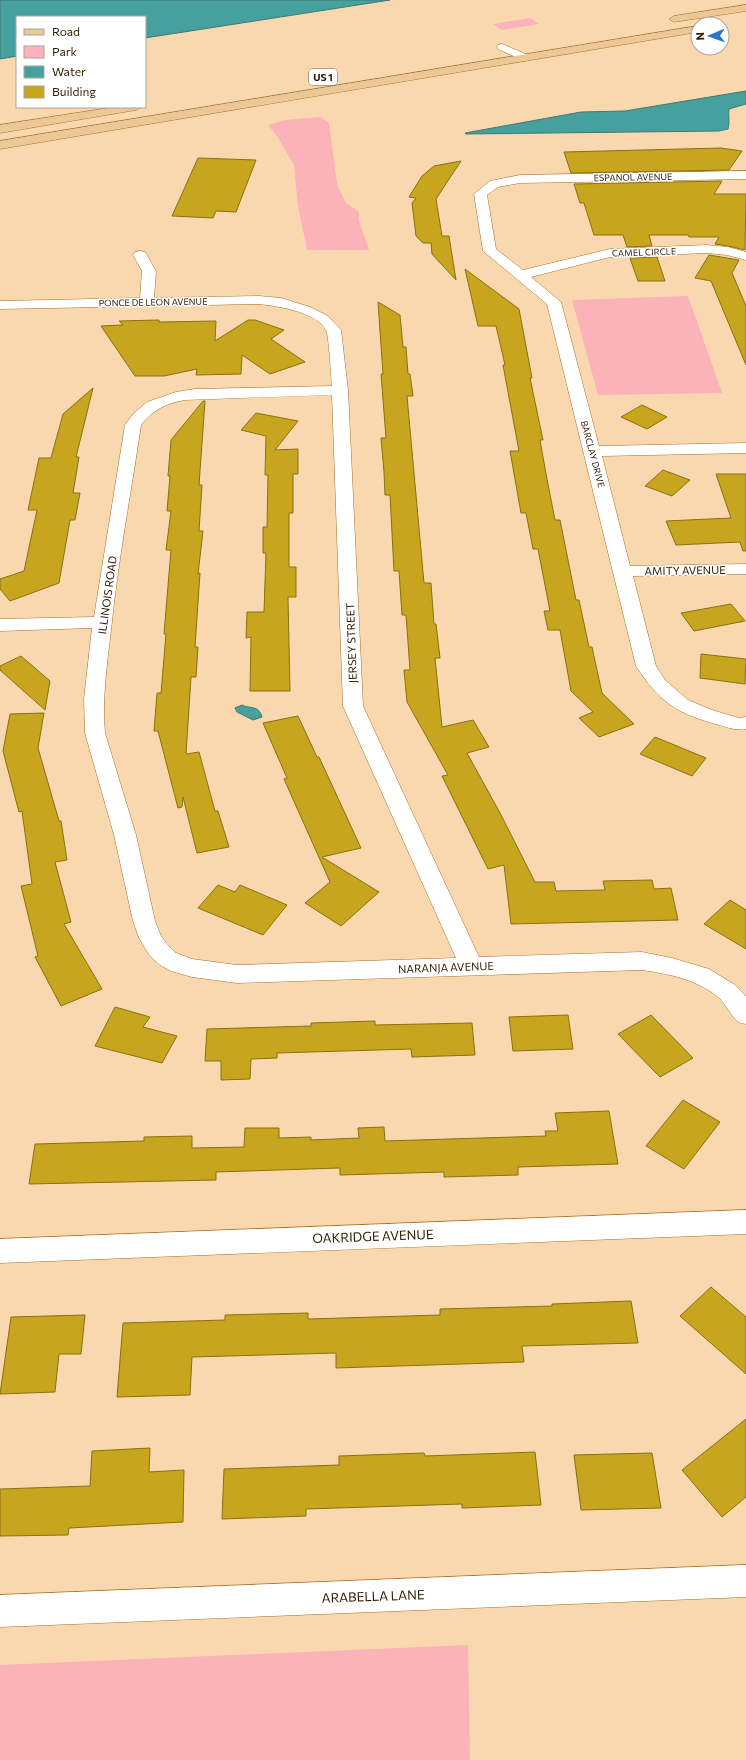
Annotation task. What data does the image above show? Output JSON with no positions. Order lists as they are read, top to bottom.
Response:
{
  "streets": {
    "main road": ["US 1"],
    "street": [
      "ESPANOL AVENUE",
      "CAMEL CIRCLE",
      "PONCE DE LEON AVENUE",
      "BARCLAY DRIVE",
      "AMITY AVENUE",
      "ILLINOIS ROAD",
      "JERSEY STREET",
      "NARANJA AVENUE",
      "OAKRIDGE AVENUE",
      "ARABELLA LANE"
    ]
  },
  "crossings": [
    ["ESPANOL AVENUE", "BARCLAY DRIVE"],
    ["CAMEL CIRCLE", "BARCLAY DRIVE"],
    ["PONCE DE LEON AVENUE", "JERSEY STREET"],
    ["BARCLAY DRIVE", "AMITY AVENUE"],
    ["ILLINOIS ROAD", "JERSEY STREET"],
    ["ILLINOIS ROAD", "NARANJA AVENUE"],
    ["JERSEY STREET", "NARANJA AVENUE"]
  ],
  "legend": [
    "Road",
    "Park",
    "Water",
    "Building"
  ],
  "north": "left"
}
